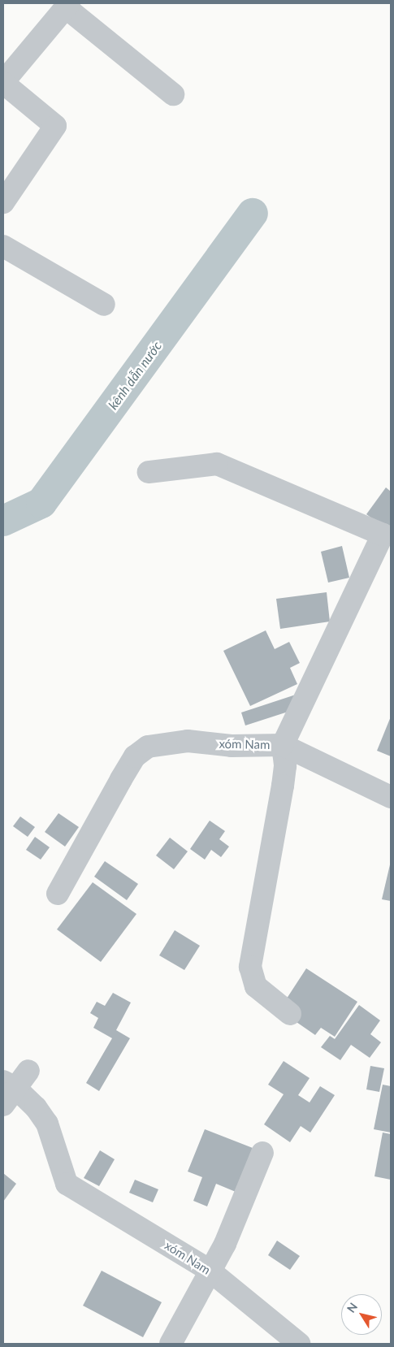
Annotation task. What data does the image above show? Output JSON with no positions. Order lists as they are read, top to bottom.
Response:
{
  "streets": {
    "lane": ["xóm Nam"]
  },
  "water": ["kênh dẫn nước"],
  "north": "top left"
}
